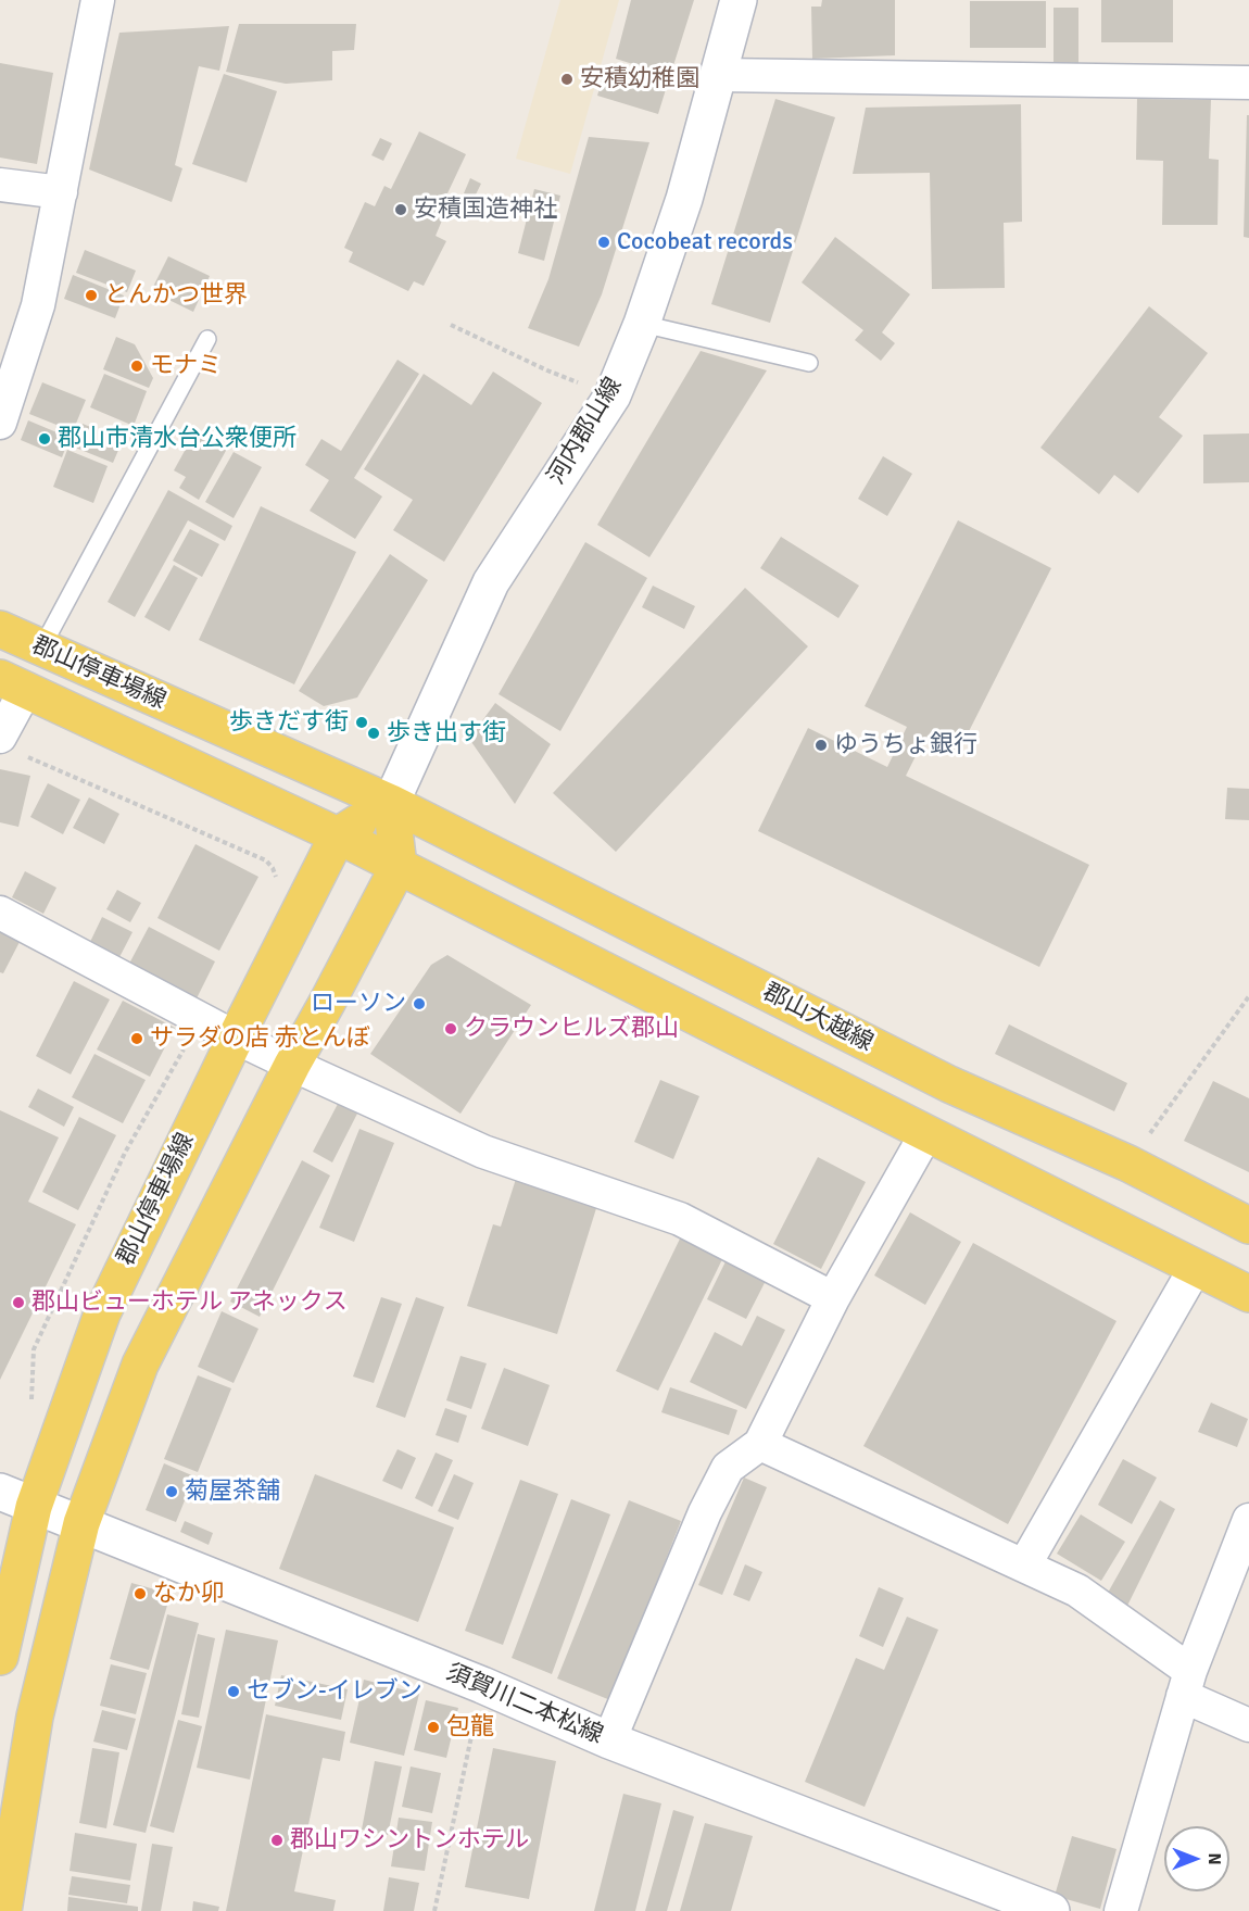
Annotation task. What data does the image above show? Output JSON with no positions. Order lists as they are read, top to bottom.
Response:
{
  "streets": {
    "main road": [
      "河内郡山線",
      "郡山停車場線",
      "郡山大越線",
      "須賀川二本松線"
    ]
  },
  "crossings": [
    ["河内郡山線", "郡山停車場線"],
    ["河内郡山線", "郡山大越線"],
    ["郡山停車場線", "郡山大越線"],
    ["郡山停車場線", "須賀川二本松線"]
  ],
  "places": [
    "安積幼稚園",
    "安積国造神社",
    "Cocobeat records",
    "とんかつ世界",
    "モナミ",
    "郡山市清水台公衆便所",
    "歩きだす街",
    "歩き出す街",
    "ゆうちょ銀行",
    "ローソン",
    "クラウンヒルズ郡山",
    "サラダの店 赤とんぼ",
    "郡山ビューホテル アネックス",
    "菊屋茶舗",
    "なか卯",
    "セブン-イレブン",
    "包龍",
    "郡山ワシントンホテル"
  ],
  "north": "right"
}
